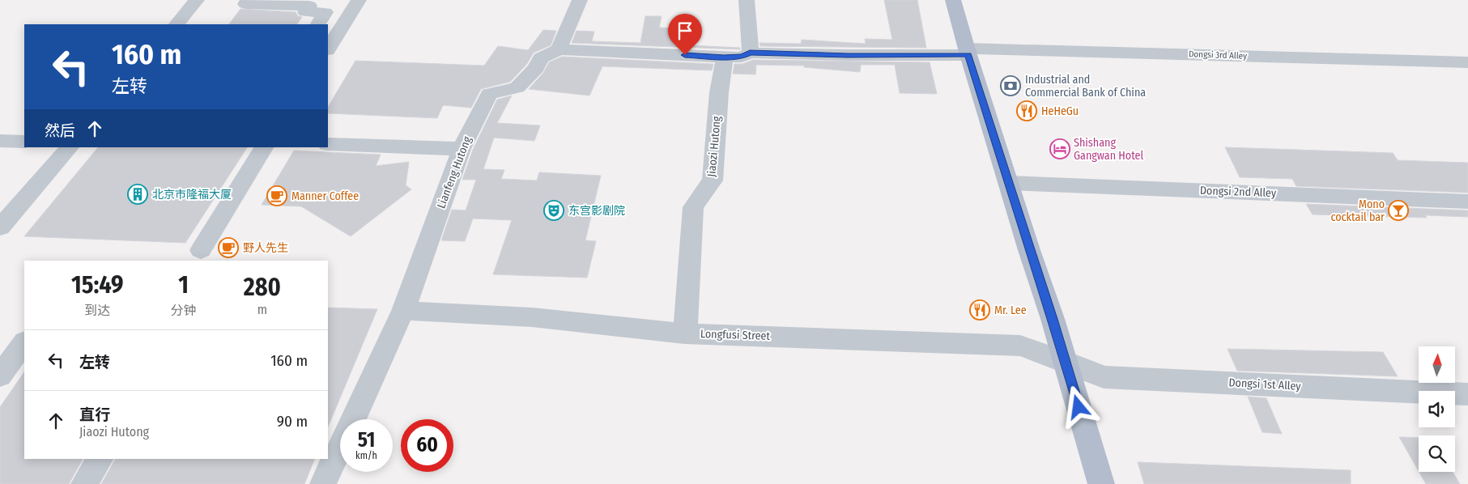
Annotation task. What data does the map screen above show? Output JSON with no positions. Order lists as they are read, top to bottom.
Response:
{
  "streets": {
    "street": [
      "Dongsi 3rd Alley",
      "Jiaozi Hutong",
      "Lianfeng Hutong",
      "Dongsi 2nd Alley",
      "Longfusi Street",
      "Dongsi 1st Alley"
    ]
  },
  "crossings": [
    ["Jiaozi Hutong", "Lianfeng Hutong"],
    ["Jiaozi Hutong", "Longfusi Street"],
    ["Lianfeng Hutong", "Longfusi Street"],
    ["Longfusi Street", "Dongsi 1st Alley"]
  ],
  "places": {
    "bank": ["Industrial and Commercial Bank of China"],
    "restaurant": ["HeHeGu", "Mr. Lee"],
    "hotel": ["Shishang Gangwan Hotel"],
    "building": ["北京市隆福大厦"],
    "cafe": ["Manner Coffee", "野人先生"],
    "theatre": ["东宫影剧院"],
    "bar": ["Mono cocktail bar"]
  },
  "north": "top",
  "page": {
    "turn": ["160 m", "左转"],
    "then": "然后",
    "eta": [
      "15:49",
      "到达",
      "1",
      "分钟",
      "280",
      "m"
    ],
    "list": [
      {
        "name": "左转",
        "value": "160 m"
      },
      {
        "name": "直行",
        "note": "Jiaozi Hutong",
        "value": "90 m"
      }
    ],
    "speed": "51 km/h",
    "limit": "60"
  }
}
